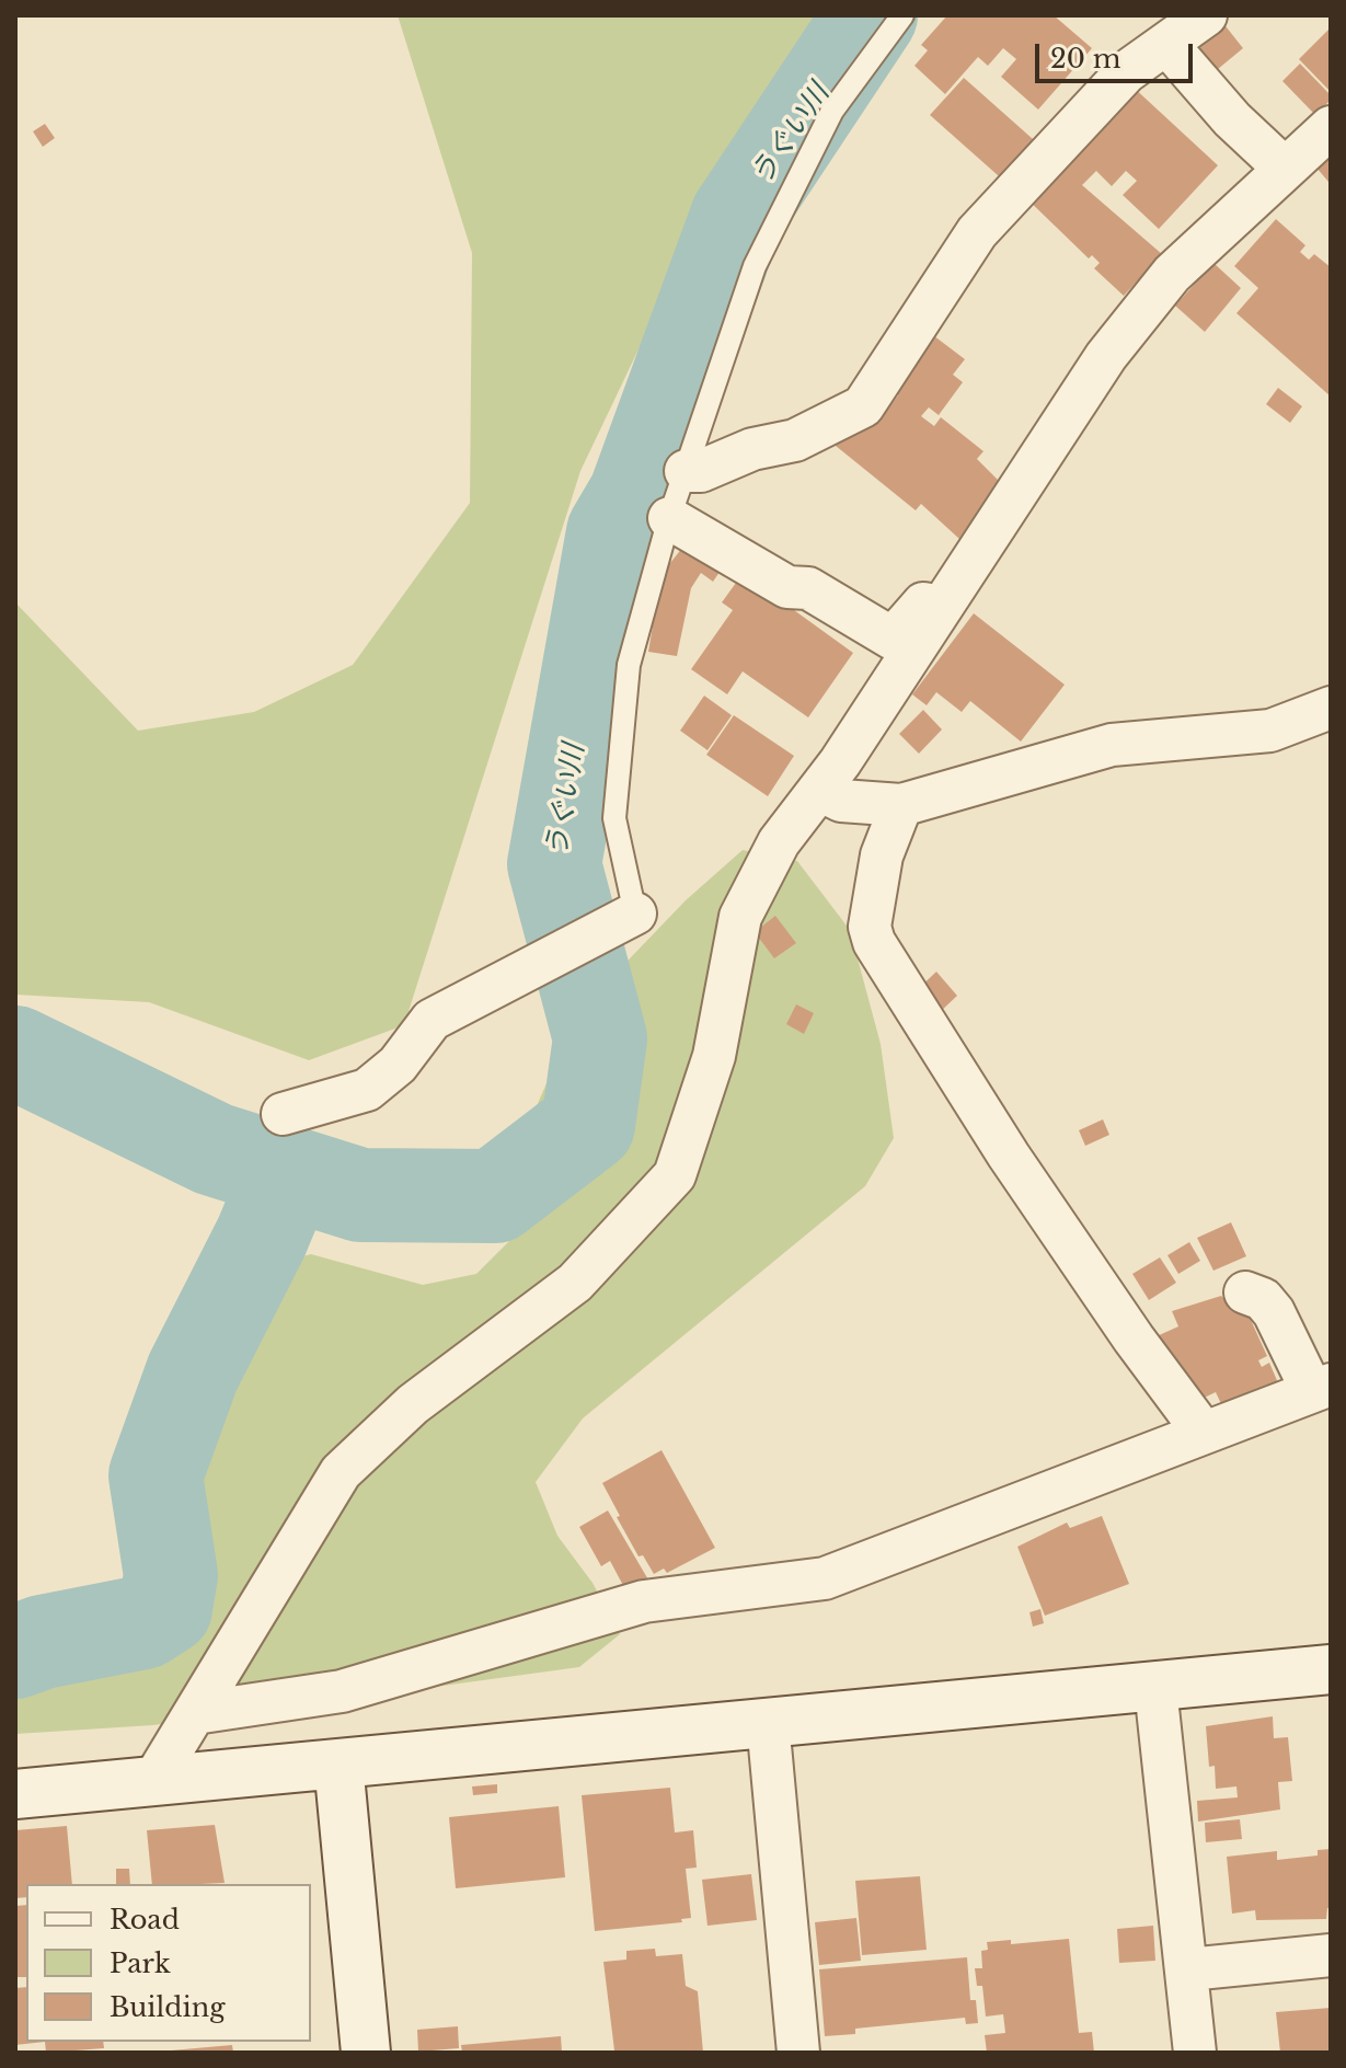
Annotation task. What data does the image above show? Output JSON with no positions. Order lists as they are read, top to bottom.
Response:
{
  "water": ["うぐい川"],
  "legend": ["Road", "Park", "Building"],
  "scale_bar": "20 m"
}
